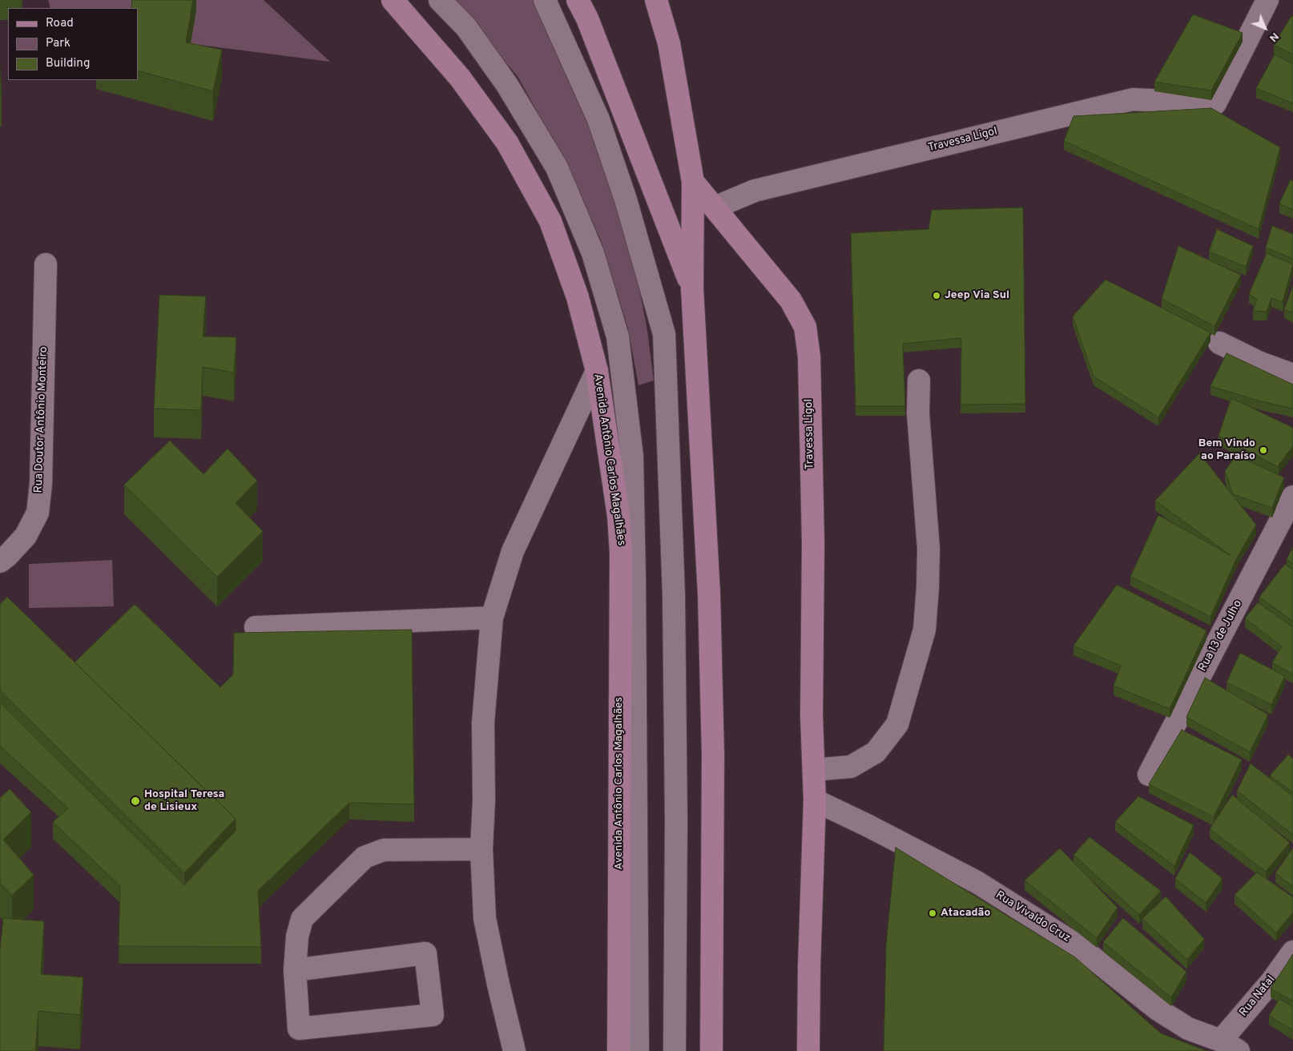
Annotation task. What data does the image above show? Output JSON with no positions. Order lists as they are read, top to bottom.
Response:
{
  "streets": {
    "main road": ["Travessa Ligol", "Avenida Antônio Carlos Magalhães"],
    "street": [
      "Rua Doutor Antônio Monteiro",
      "Rua 13 de Julho",
      "Rua Vivaldo Cruz",
      "Rua Natal"
    ]
  },
  "crossings": [
    ["Rua Vivaldo Cruz", "Rua Natal"]
  ],
  "places": [
    "Jeep Via Sul",
    "Bem Vindo ao Paraíso",
    "Hospital Teresa de Lisieux",
    "Atacadão"
  ],
  "legend": ["Road", "Park", "Building"],
  "north": "bottom right"
}
